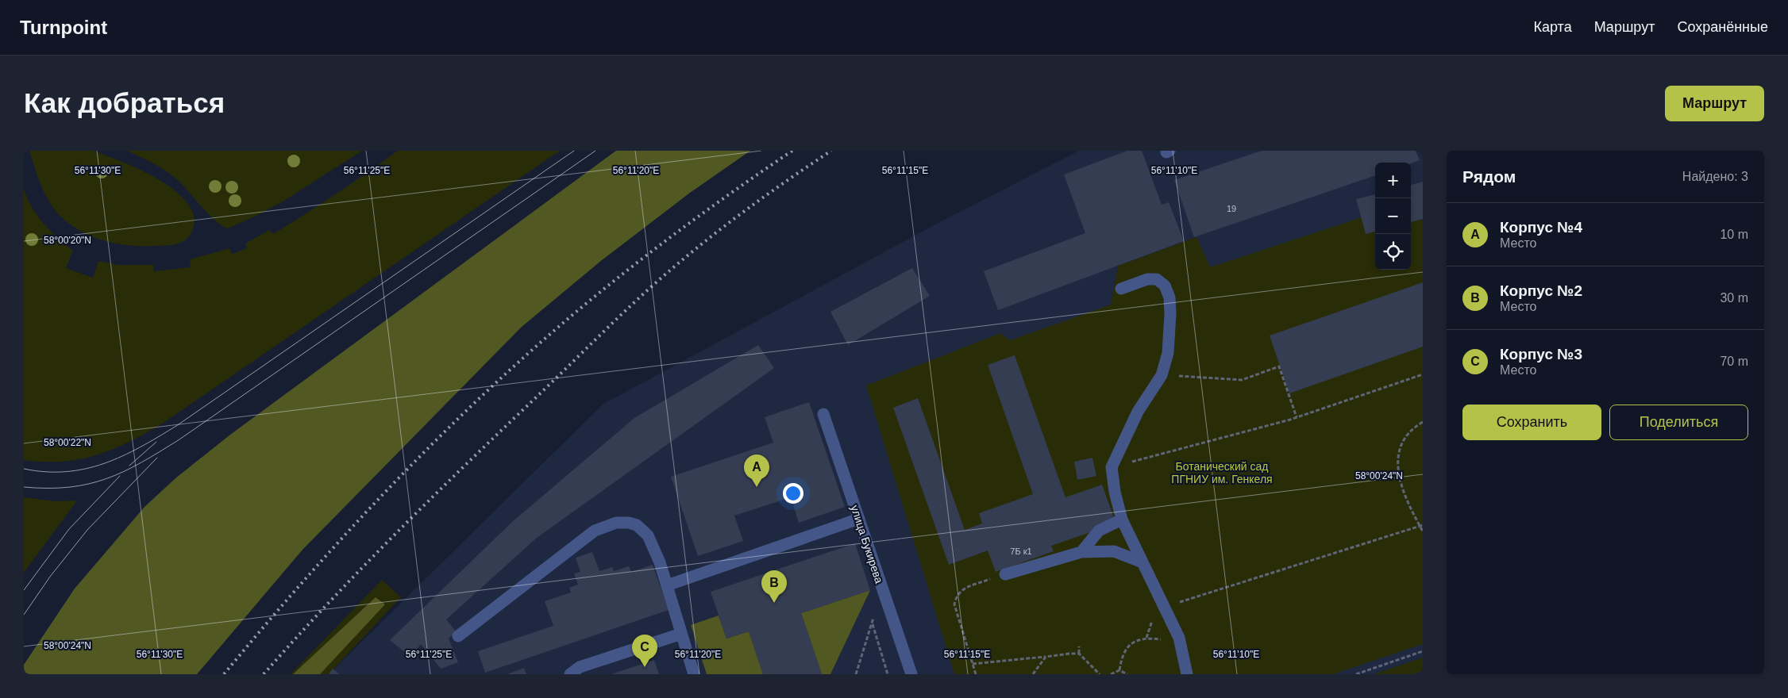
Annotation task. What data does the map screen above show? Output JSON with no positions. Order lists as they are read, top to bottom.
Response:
{
  "streets": {
    "lane": ["улица Букирева"]
  },
  "parks": ["Ботанический сад ПГНИУ им. Генкеля"],
  "house_numbers": ["19", "7Б к1"],
  "page": {
    "header": "Turnpoint",
    "nav": ["Карта", "Маршрут", "Сохранённые"],
    "buttons": [
      "Маршрут",
      ["Сохранить", "Поделиться"]
    ],
    "title": "Как добраться",
    "heading": ["Рядом", "Найдено: 3"],
    "map_buttons": ["+", "−"],
    "list": [
      {
        "mark": "A",
        "name": "Корпус №4",
        "note": "Место",
        "value": "10 m"
      },
      {
        "mark": "B",
        "name": "Корпус №2",
        "note": "Место",
        "value": "30 m"
      },
      {
        "mark": "C",
        "name": "Корпус №3",
        "note": "Место",
        "value": "70 m"
      }
    ],
    "pins": ["A", "B", "C"]
  },
  "coordinates": [
    "56°11'30\"E",
    "56°11'25\"E",
    "56°11'20\"E",
    "56°11'15\"E",
    "56°11'10\"E",
    "58°00'20\"N",
    "58°00'22\"N",
    "58°00'24\"N"
  ]
}
